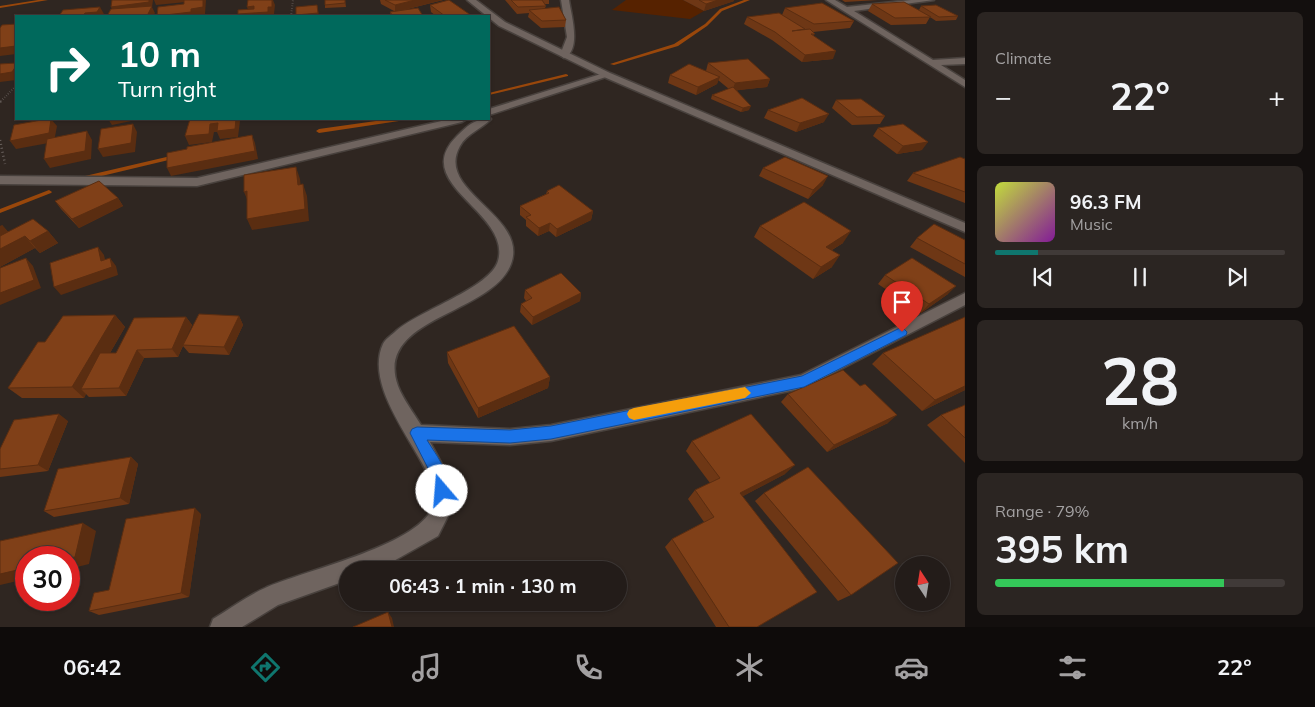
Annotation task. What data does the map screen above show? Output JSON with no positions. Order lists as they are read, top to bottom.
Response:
{
  "north": "top",
  "page": {
    "tile": [
      "Climate",
      ["28", "km/h"],
      ["Range · 79%", "395 km"]
    ],
    "turn": ["10 m", "Turn right"],
    "heat": ["−", "22°", "+"],
    "song": ["96.3 FM", "Music"],
    "limit": "30",
    "trip": "06:43 · 1 min · 130 m",
    "tabs": ["06:42", "22°"]
  }
}
